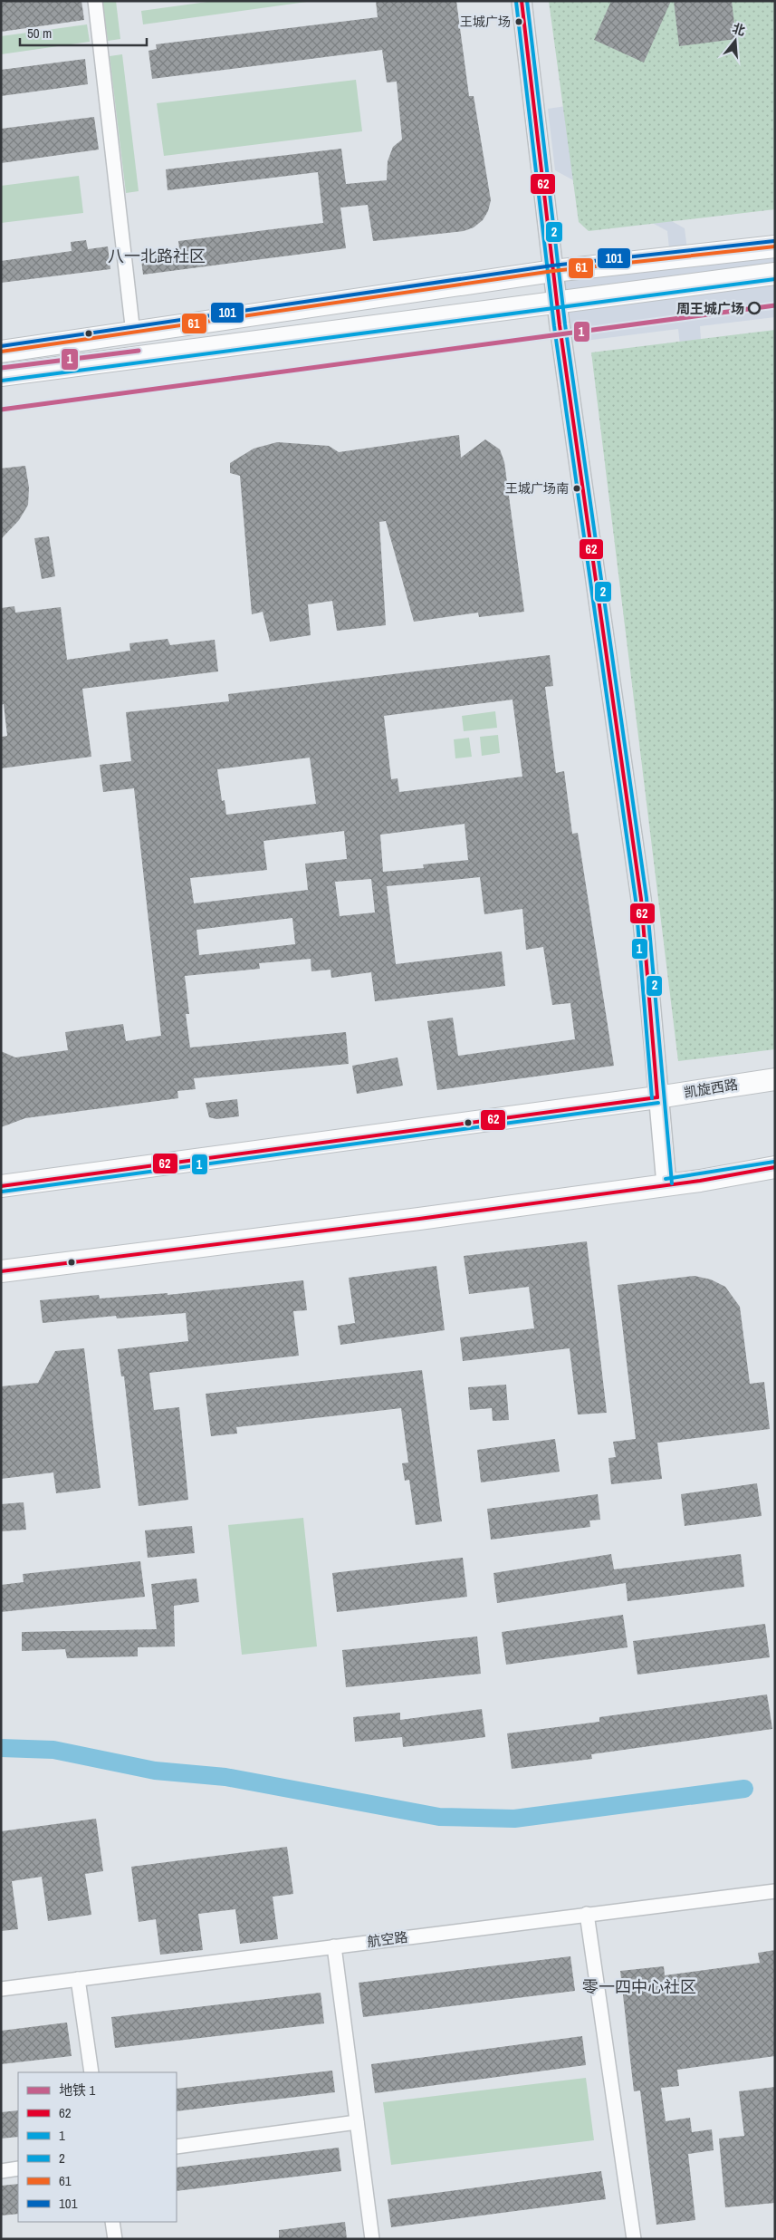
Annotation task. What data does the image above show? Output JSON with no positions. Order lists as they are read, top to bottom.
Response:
{
  "streets": {
    "main road": ["凯旋西路"],
    "street": ["航空路"]
  },
  "districts": ["八一北路社区", "零一四中心社区"],
  "places": ["王城广场", "周王城广场", "王城广场南"],
  "lines": [
    "transit line 62",
    "transit line 2",
    "transit line 1",
    "transit line 101",
    "transit line 61",
    "metro line 1"
  ],
  "legend": [
    "地铁 1",
    "62",
    "1",
    "2",
    "61",
    "101"
  ],
  "scale_bar": "50 m",
  "north": "top"
}
